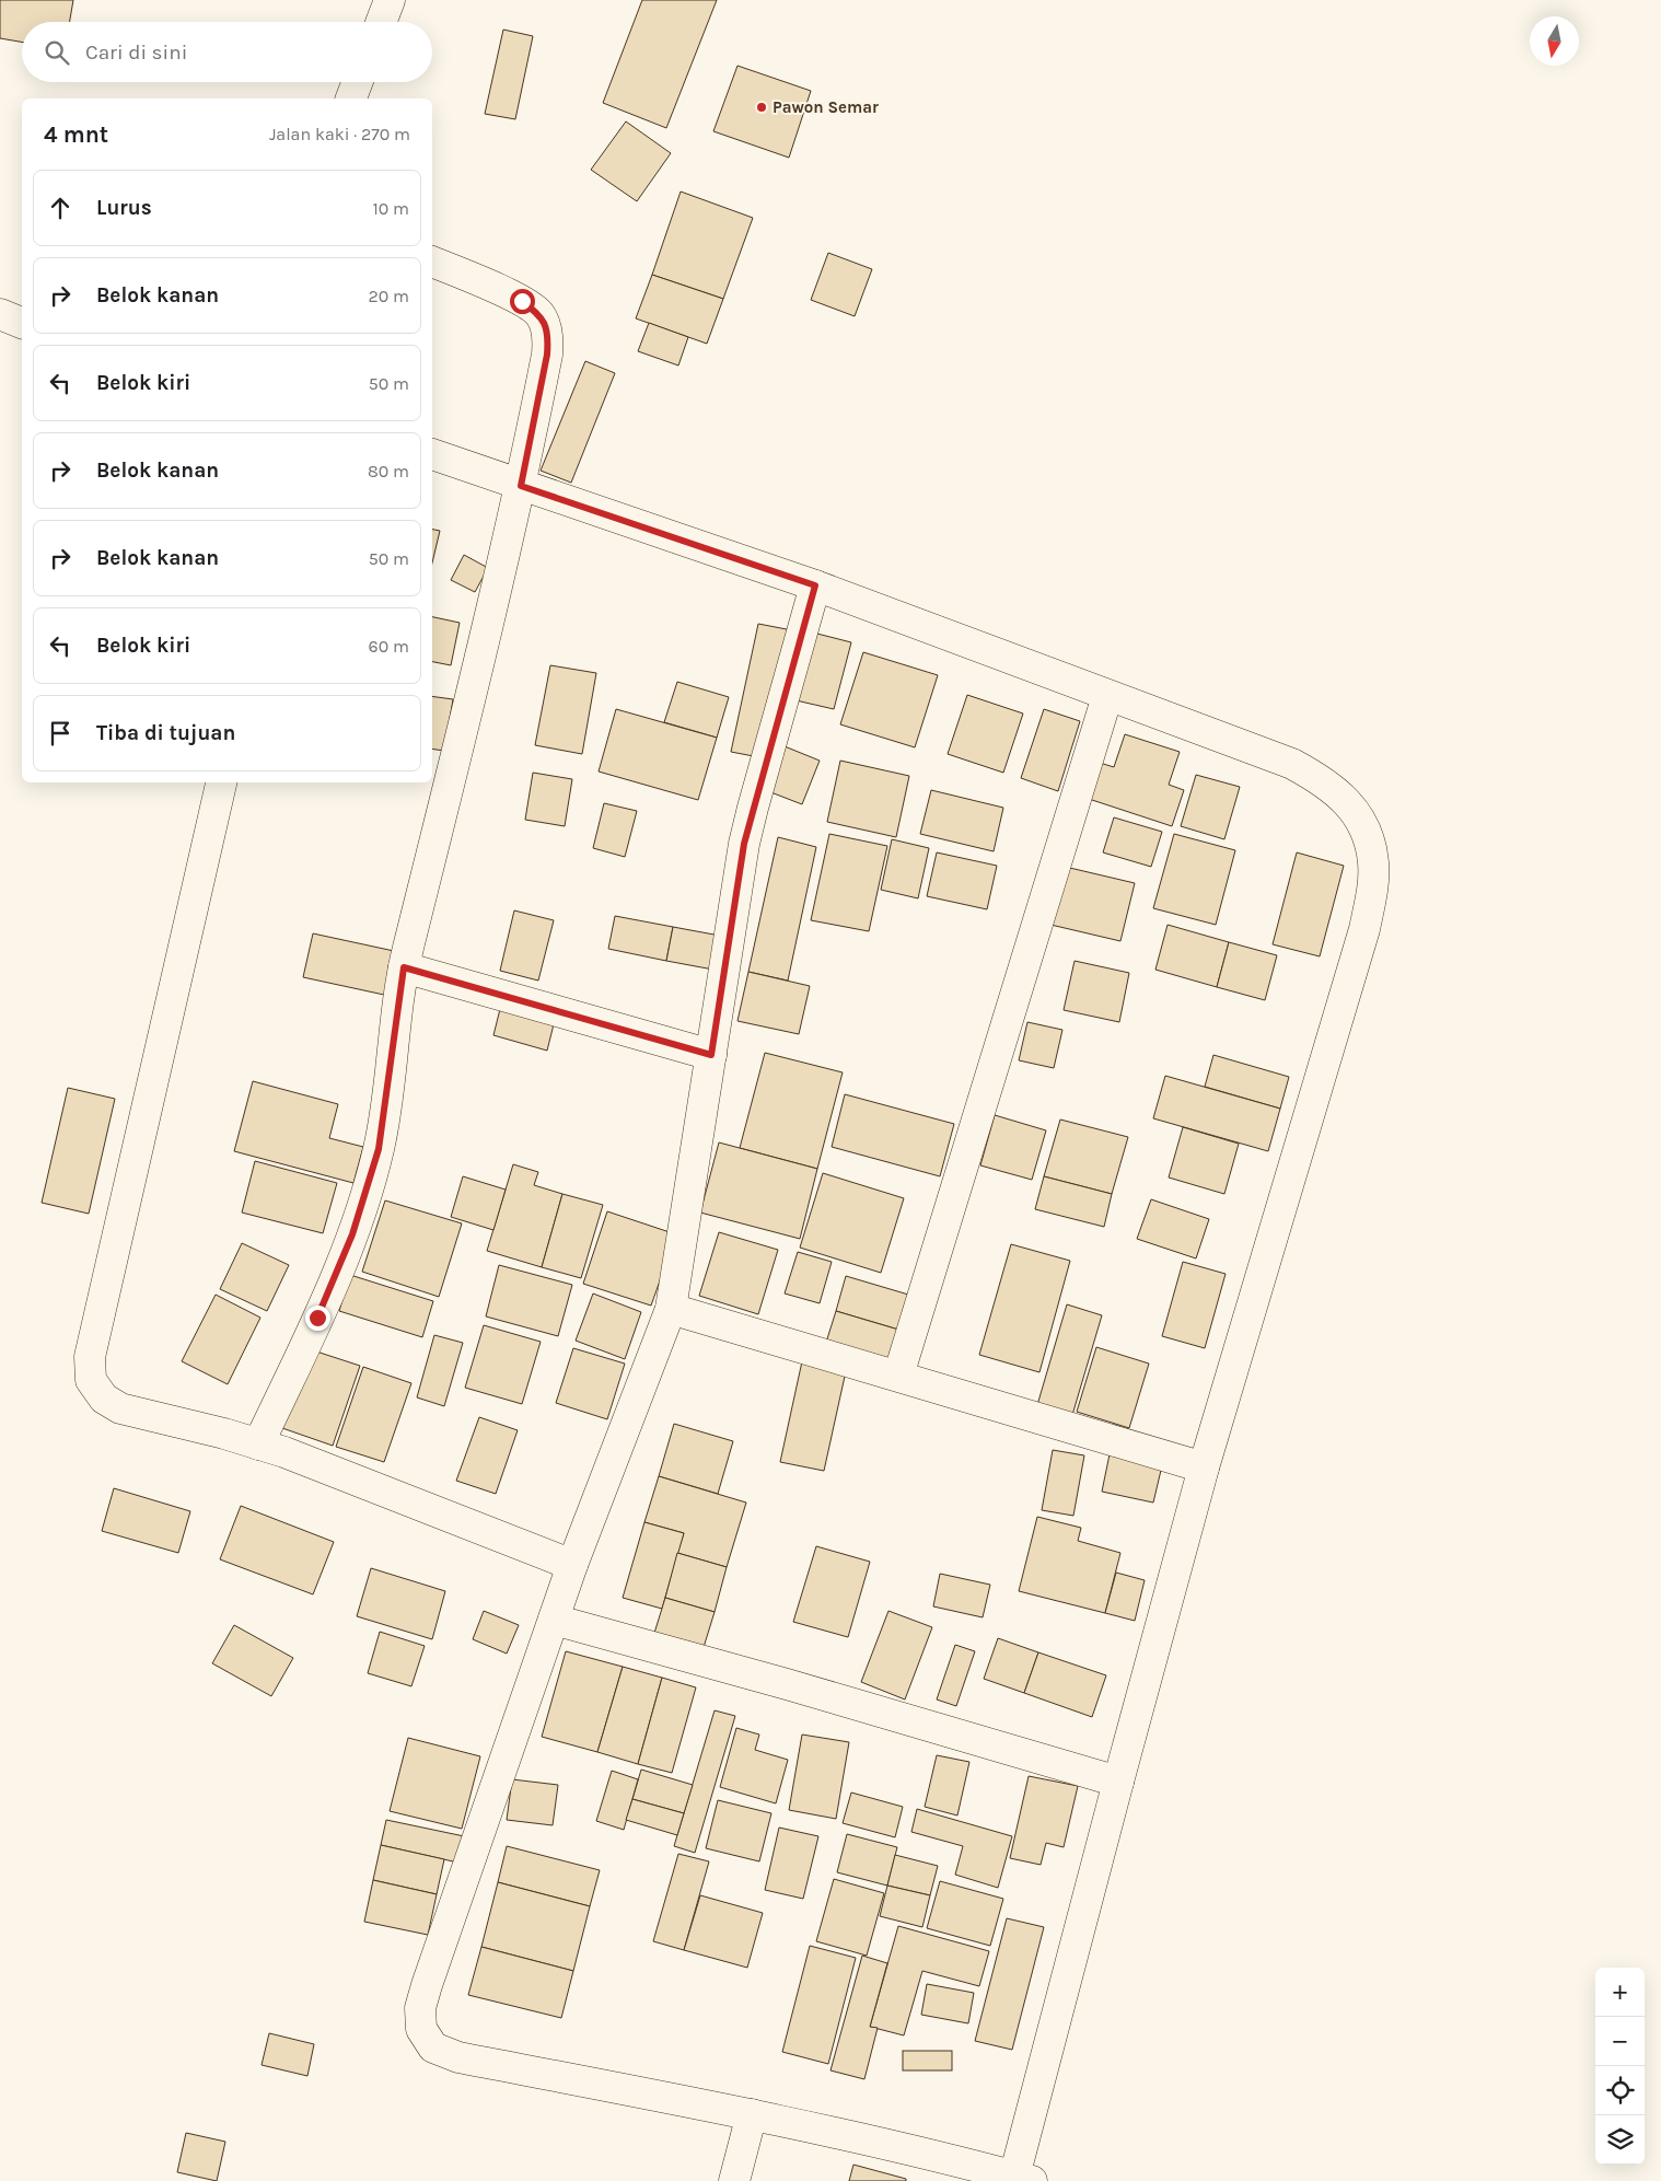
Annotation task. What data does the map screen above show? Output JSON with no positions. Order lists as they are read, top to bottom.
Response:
{
  "places": ["Pawon Semar"],
  "north": "bottom",
  "page": {
    "search": "Cari di sini",
    "heading": ["4 mnt", "Jalan kaki · 270 m"],
    "list": [
      ["Lurus", "10 m"],
      ["Belok kanan", "20 m"],
      ["Belok kiri", "50 m"],
      ["Belok kanan", "80 m"],
      ["Belok kanan", "50 m"],
      ["Belok kiri", "60 m"],
      "Tiba di tujuan"
    ],
    "map_buttons": ["+", "−"]
  }
}
